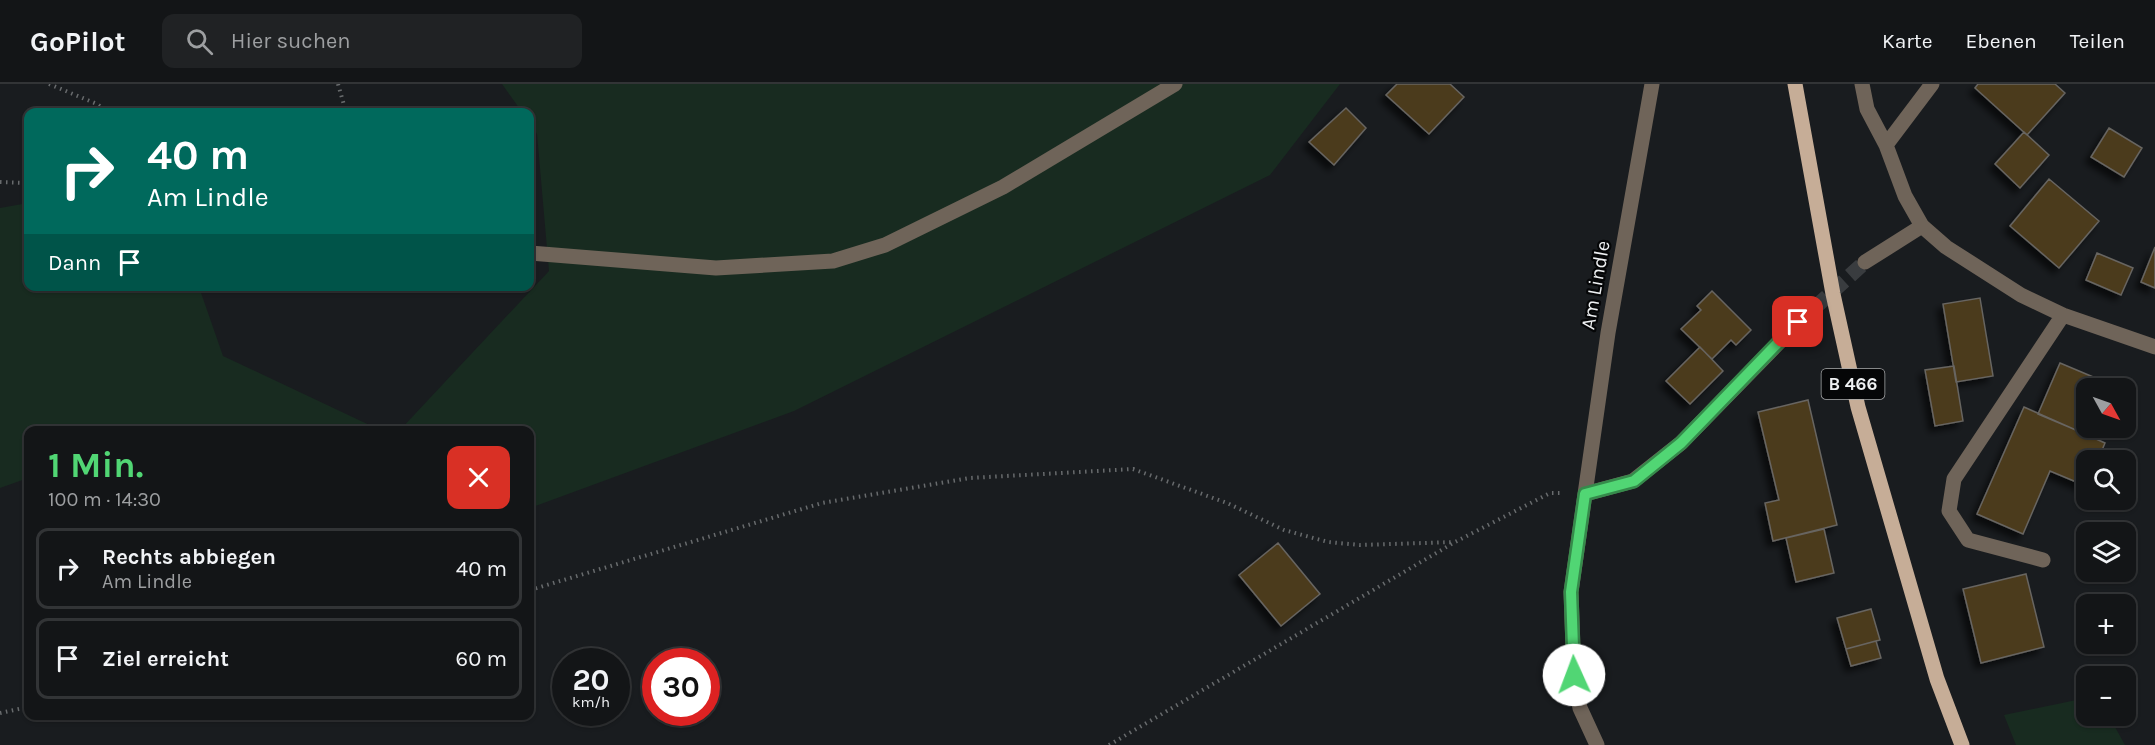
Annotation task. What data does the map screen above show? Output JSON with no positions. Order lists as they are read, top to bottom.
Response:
{
  "streets": {
    "main road": ["B 466"],
    "street": ["Am Lindle"]
  },
  "north": "bottom right",
  "page": {
    "header": "GoPilot",
    "search": "Hier suchen",
    "nav": ["Karte", "Ebenen", "Teilen"],
    "turn": ["40 m", "Am Lindle"],
    "then": "Dann",
    "map_buttons": ["+", "−"],
    "heading": ["1 Min.", "100 m · 14:30"],
    "list": [
      {
        "name": "Rechts abbiegen",
        "note": "Am Lindle",
        "value": "40 m"
      },
      {
        "name": "Ziel erreicht",
        "value": "60 m"
      }
    ],
    "speed": "20 km/h",
    "limit": "30"
  }
}
